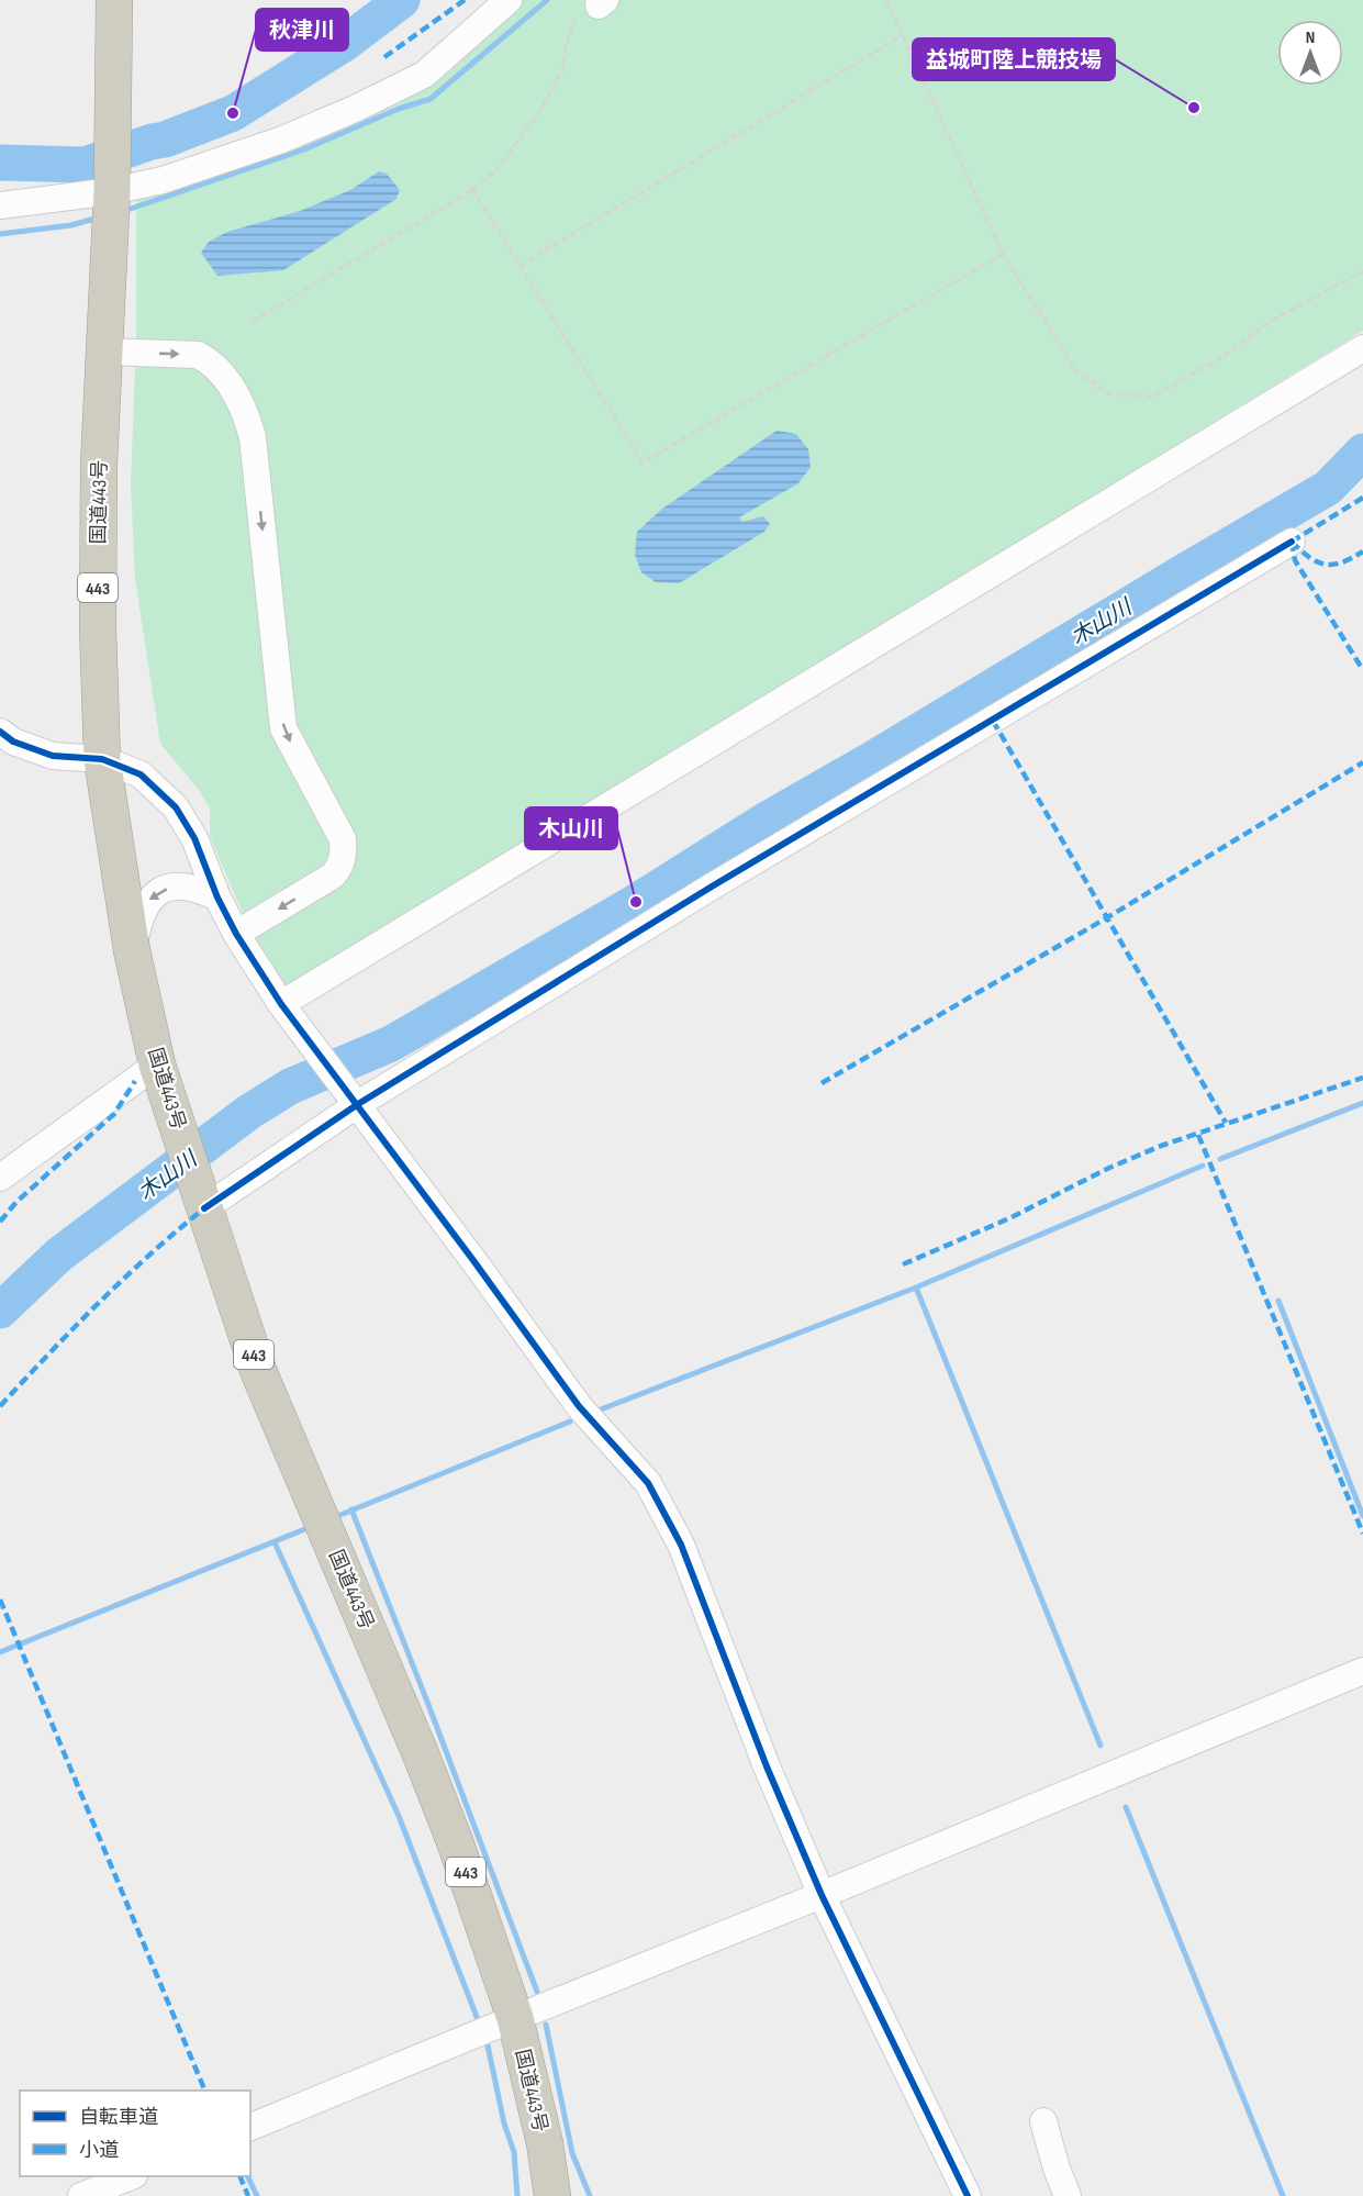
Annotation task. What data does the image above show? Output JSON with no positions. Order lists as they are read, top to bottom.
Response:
{
  "streets": {
    "highway": ["国道443号", "443"]
  },
  "water": ["木山川"],
  "places": ["益城町陸上競技場", "秋津川", "木山川"],
  "legend": ["自転車道", "小道"],
  "north": "top"
}
